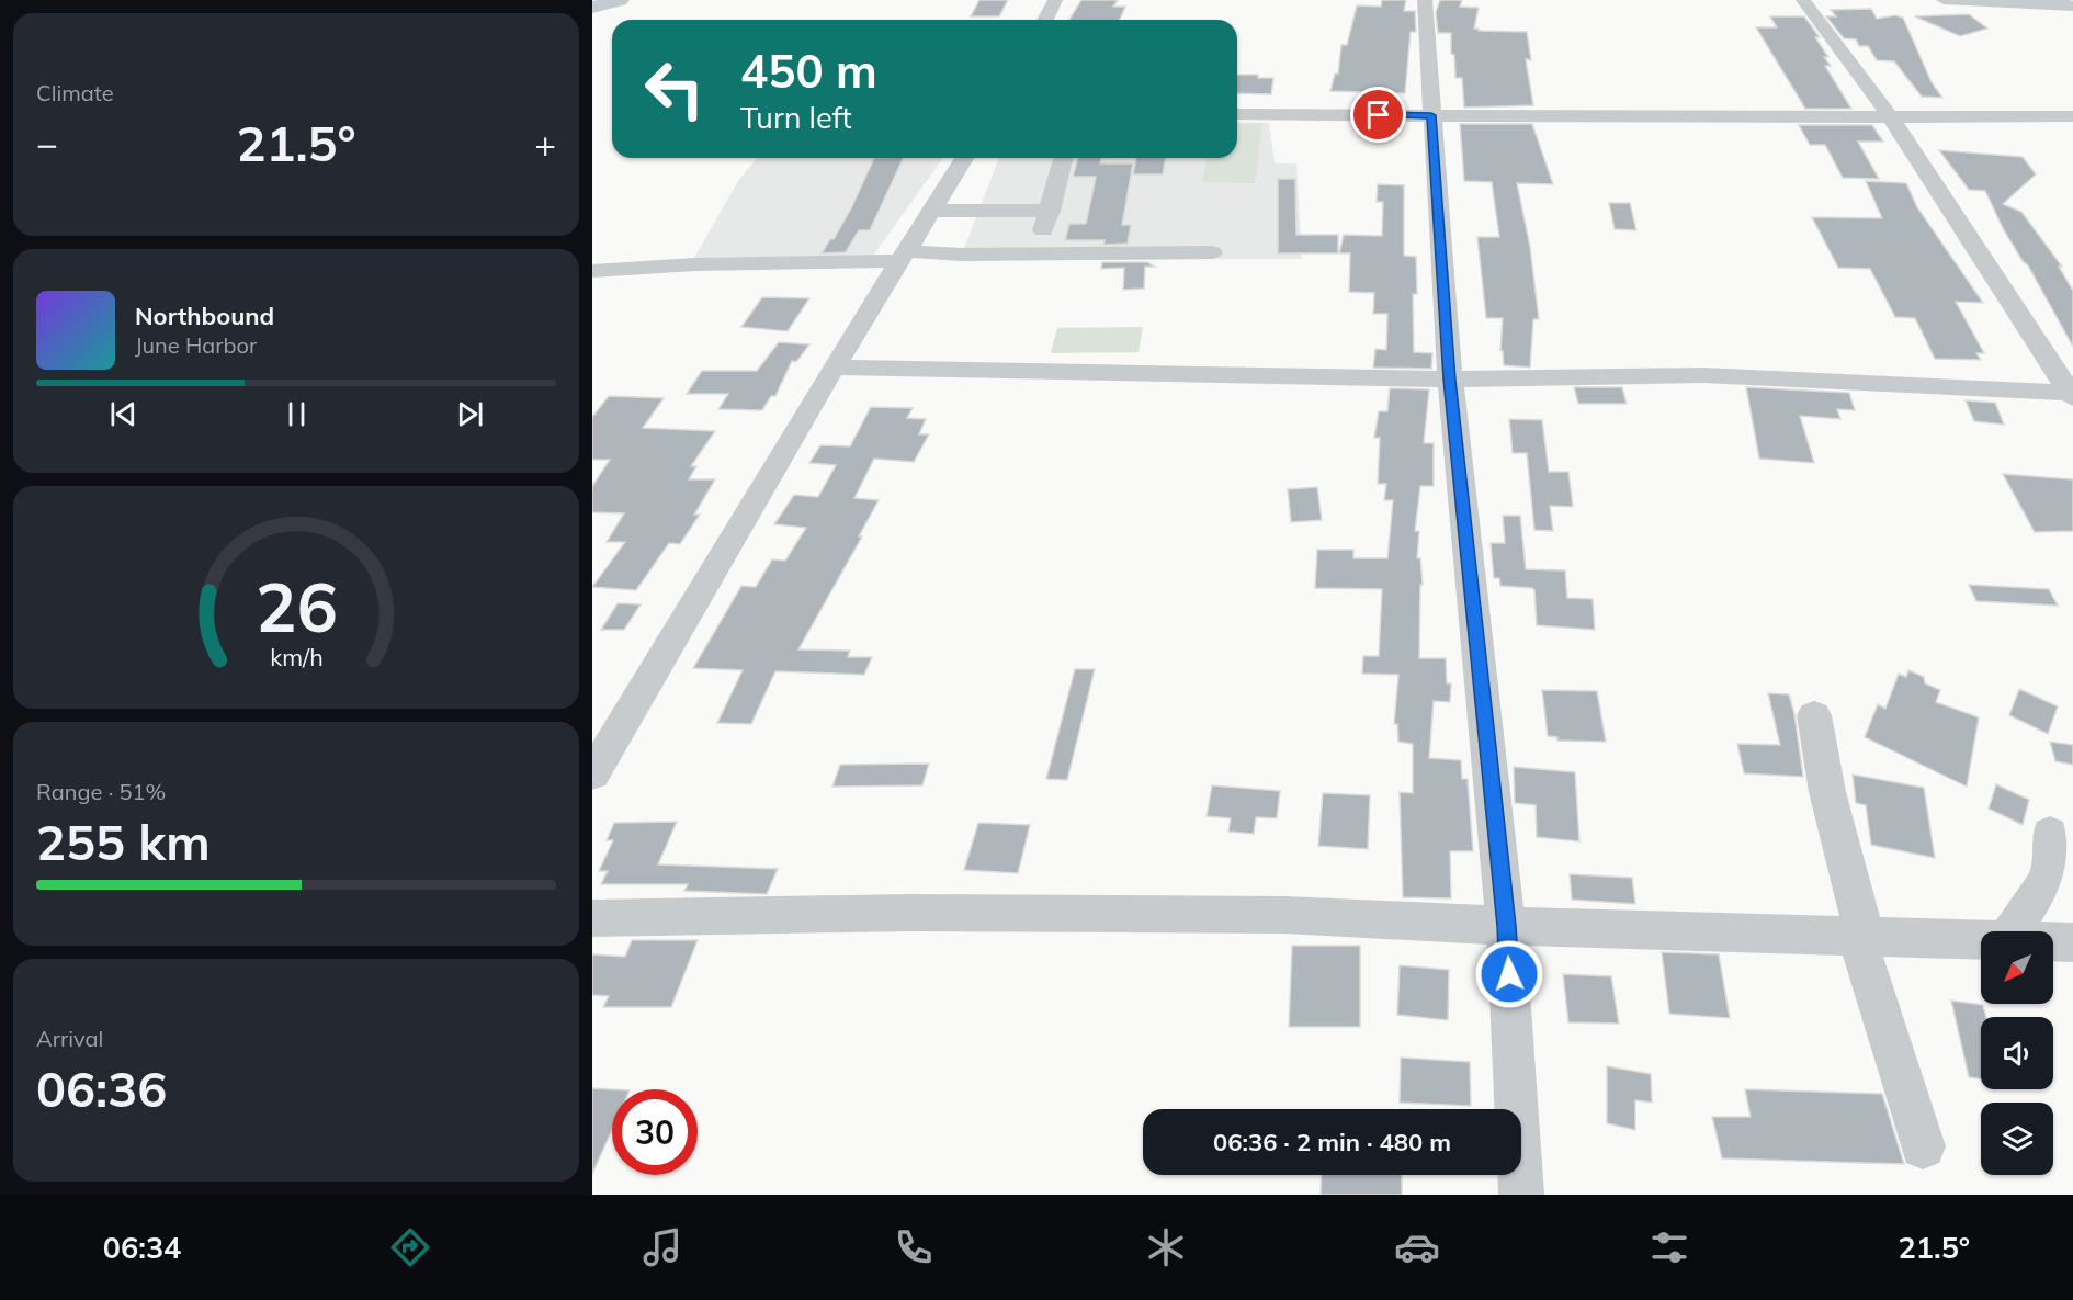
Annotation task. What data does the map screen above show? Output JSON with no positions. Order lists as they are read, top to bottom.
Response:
{
  "north": "bottom left",
  "page": {
    "tile": [
      "Climate",
      ["Range · 51%", "255 km"],
      ["Arrival", "06:36"]
    ],
    "turn": ["450 m", "Turn left"],
    "heat": ["−", "21.5°", "+"],
    "song": ["Northbound", "June Harbor"],
    "limit": "30",
    "trip": "06:36 · 2 min · 480 m",
    "tabs": ["06:34", "21.5°"],
    "gauge": ["26", "km/h"]
  }
}
